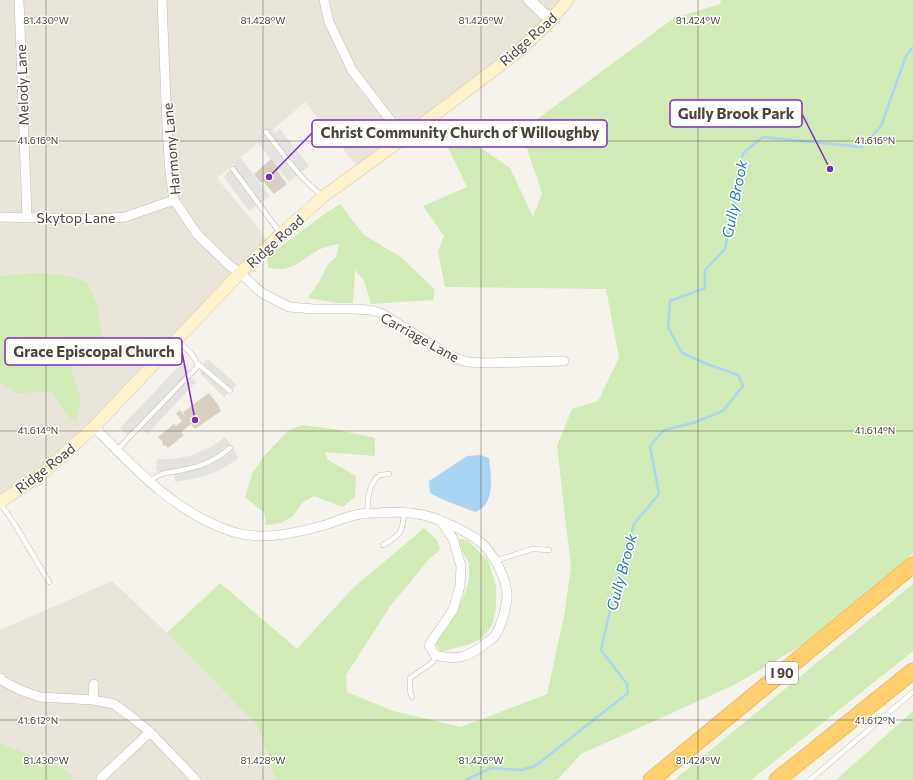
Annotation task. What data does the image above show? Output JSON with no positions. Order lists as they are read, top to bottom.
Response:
{
  "streets": {
    "highway": ["I 90"],
    "main road": ["Ridge Road"],
    "street": [
      "Melody Lane",
      "Harmony Lane",
      "Skytop Lane",
      "Carriage Lane"
    ]
  },
  "crossings": [
    ["Ridge Road", "Harmony Lane"],
    ["Ridge Road", "Carriage Lane"],
    ["Melody Lane", "Skytop Lane"],
    ["Harmony Lane", "Skytop Lane"],
    ["Harmony Lane", "Carriage Lane"]
  ],
  "water": ["Gully Brook"],
  "places": ["Gully Brook Park", "Christ Community Church of Willoughby", "Grace Episcopal Church"],
  "coordinates": [
    "81.430°W",
    "81.428°W",
    "81.426°W",
    "81.424°W",
    "41.616°N",
    "41.614°N",
    "41.612°N"
  ]
}
